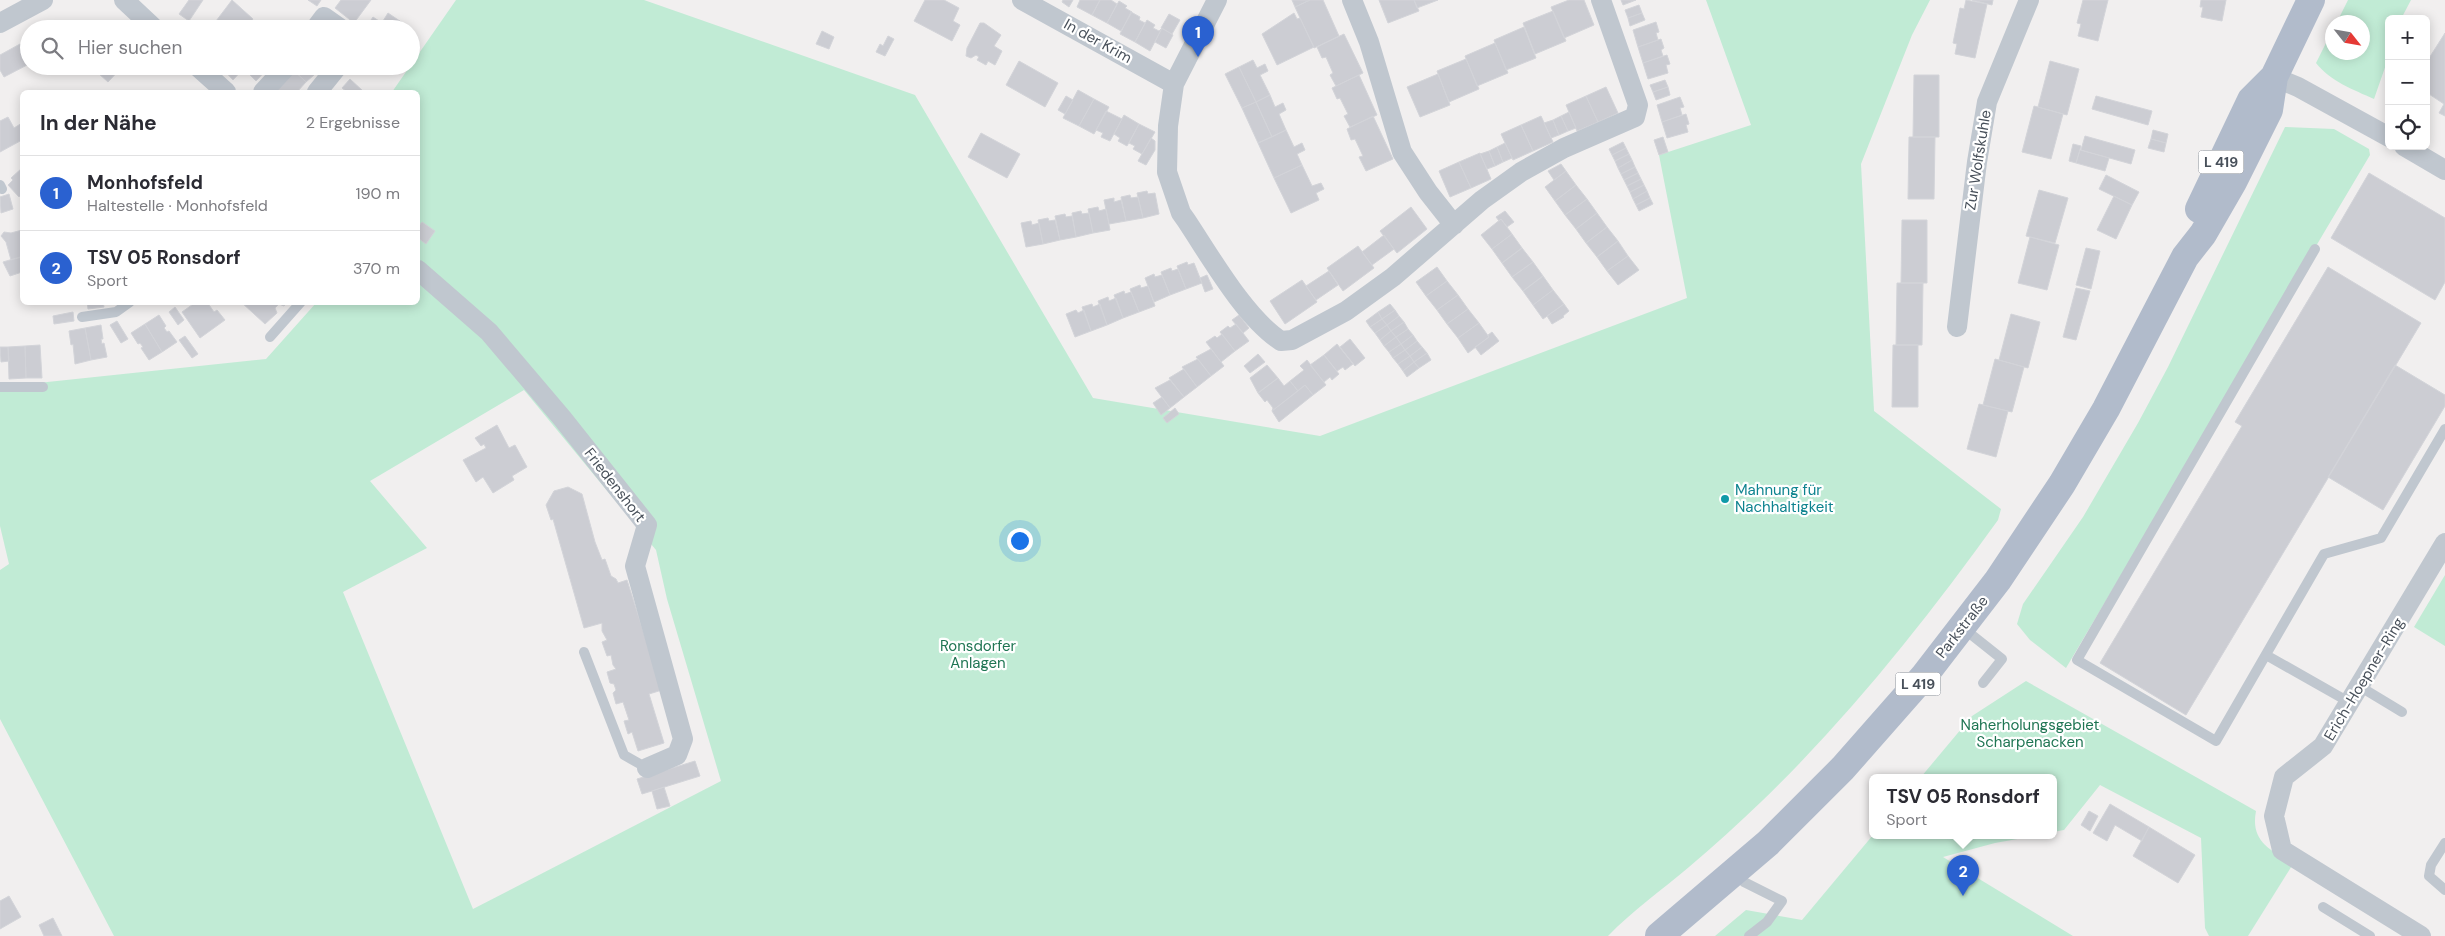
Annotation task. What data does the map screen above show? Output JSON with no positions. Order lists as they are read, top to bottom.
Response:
{
  "streets": {
    "main road": ["L 419", "Parkstraße"],
    "street": [
      "In der Krim",
      "Zur Wolfskuhle",
      "Friedenshort",
      "Erich-Hoepner-Ring"
    ]
  },
  "parks": ["Ronsdorfer Anlagen", "Naherholungsgebiet Scharpenacken"],
  "places": ["Mahnung für Nachhaltigkeit"],
  "north": "bottom right",
  "page": {
    "map_buttons": ["+", "−"],
    "pins": ["1", "2"],
    "search": "Hier suchen",
    "heading": ["In der Nähe", "2 Ergebnisse"],
    "list": [
      {
        "mark": "1",
        "name": "Monhofsfeld",
        "note": "Haltestelle · Monhofsfeld",
        "value": "190 m"
      },
      {
        "mark": "2",
        "name": "TSV 05 Ronsdorf",
        "note": "Sport",
        "value": "370 m"
      }
    ],
    "popup": ["TSV 05 Ronsdorf", "Sport"]
  }
}
